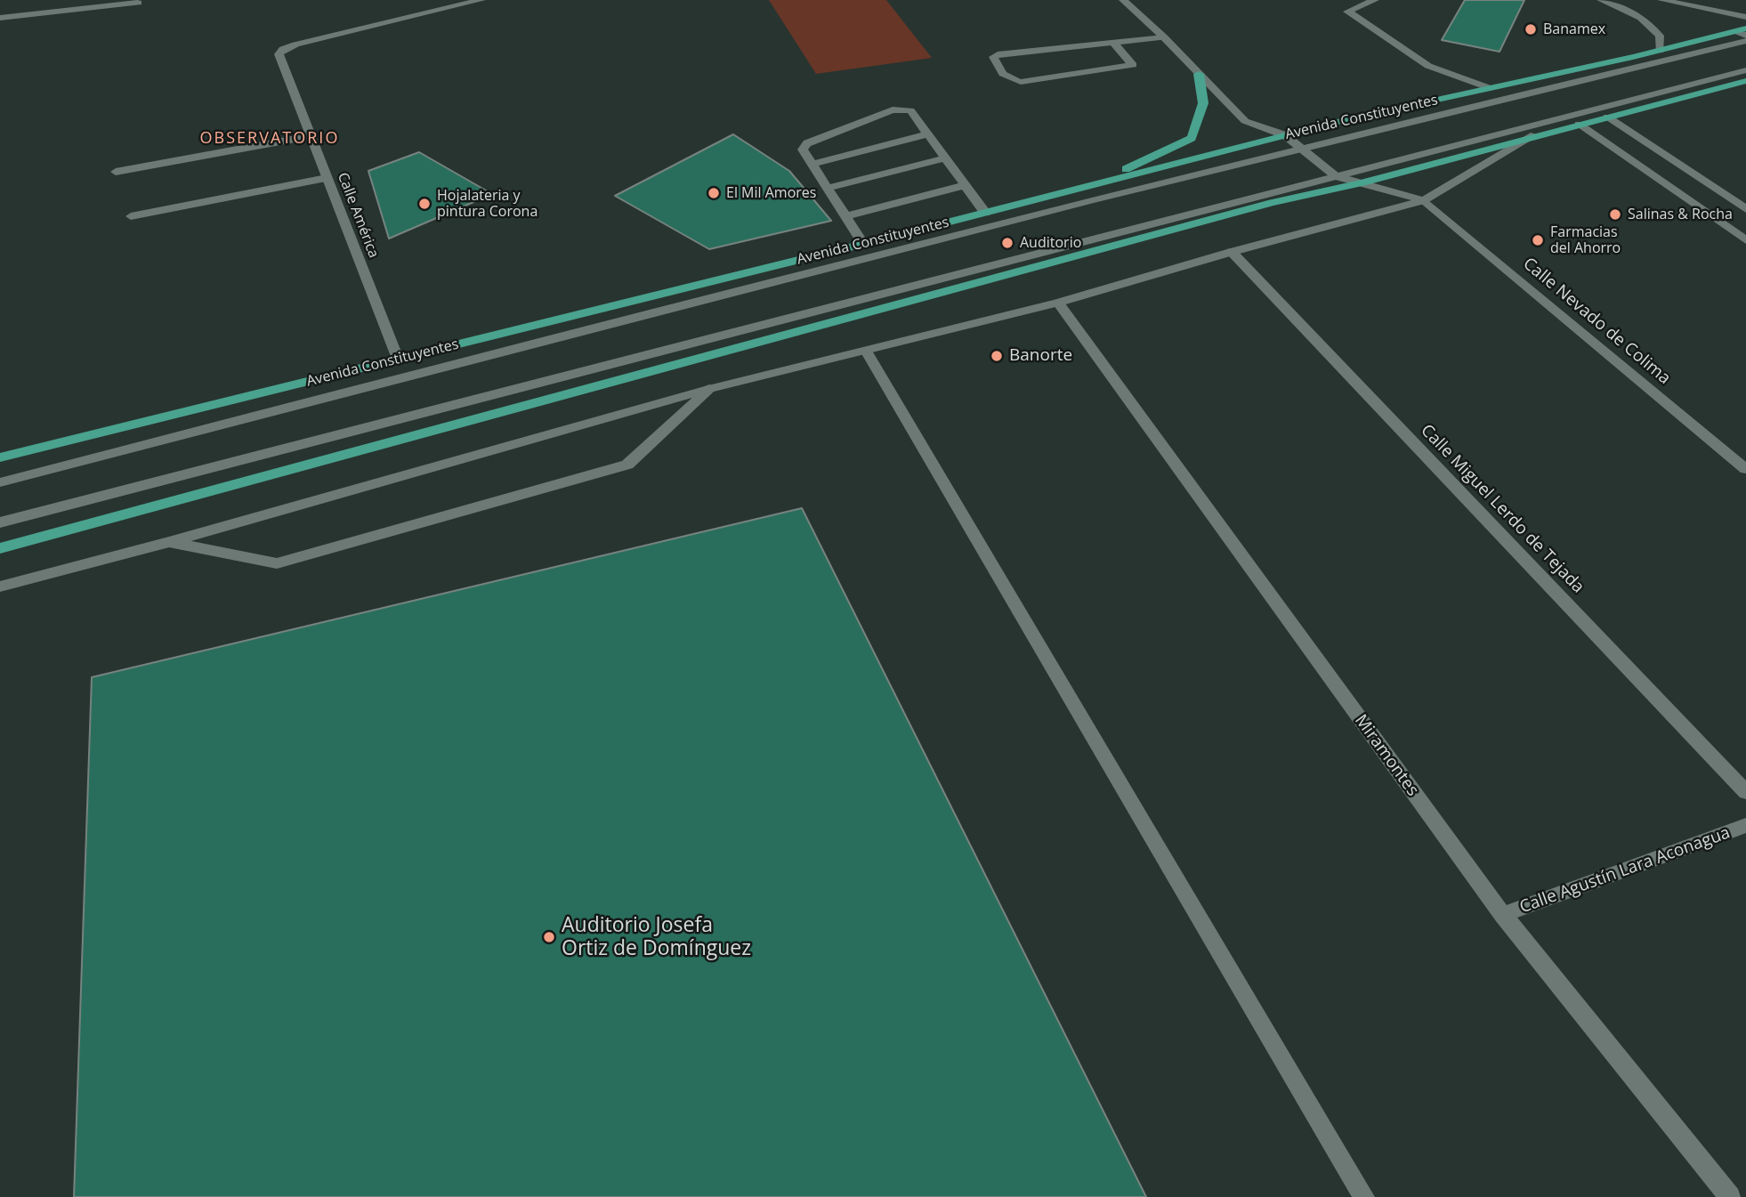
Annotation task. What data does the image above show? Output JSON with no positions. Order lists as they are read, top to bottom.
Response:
{
  "streets": {
    "main road": ["Avenida Constituyentes"],
    "street": [
      "Calle América",
      "Calle Nevado de Colima",
      "Calle Miguel Lerdo de Tejada",
      "Miramontes",
      "Calle Agustín Lara Aconagua"
    ]
  },
  "crossings": [
    ["Avenida Constituyentes", "Calle América"],
    ["Miramontes", "Calle Agustín Lara Aconagua"]
  ],
  "districts": ["OBSERVATORIO"],
  "places": [
    "Banamex",
    "El Mil Amores",
    "Hojalateria y pintura Corona",
    "Salinas & Rocha",
    "Farmacias del Ahorro",
    "Auditorio",
    "Banorte",
    "Auditorio Josefa Ortiz de Domínguez"
  ]
}
